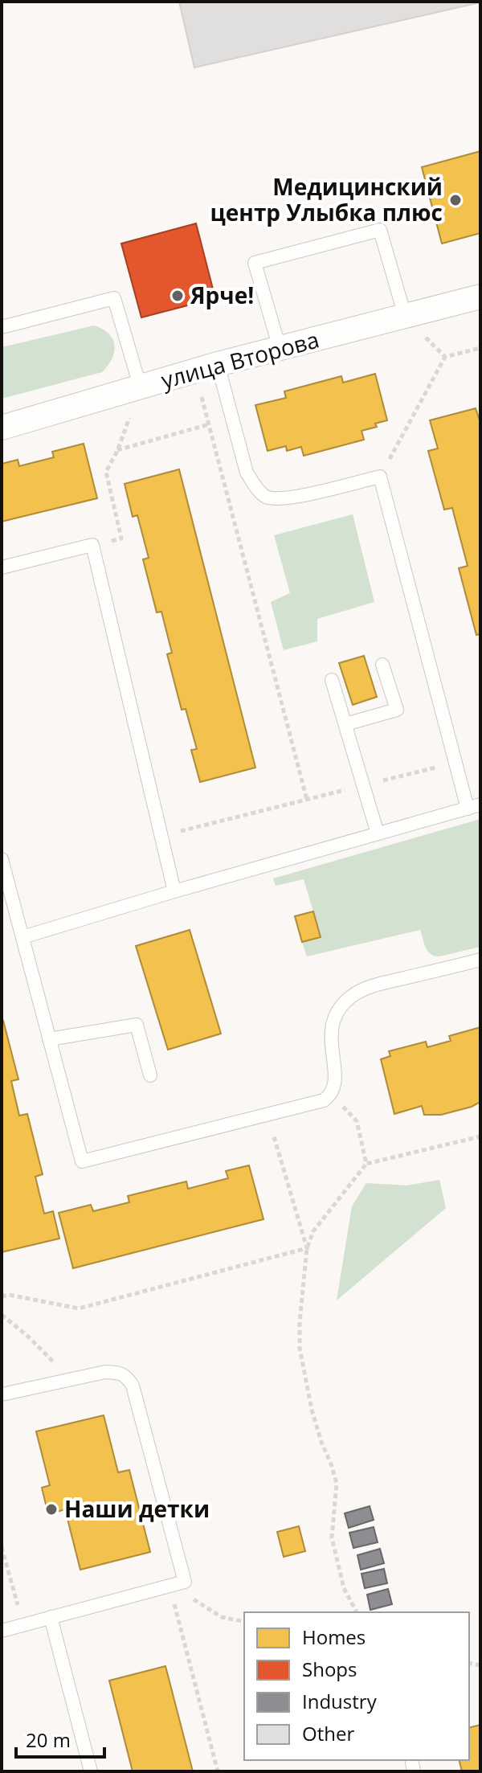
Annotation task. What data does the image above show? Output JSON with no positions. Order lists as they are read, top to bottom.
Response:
{
  "streets": {
    "street": ["улица Второва"]
  },
  "places": ["Медицинский центр Улыбка плюс", "Ярче!", "Наши детки"],
  "legend": [
    "Homes",
    "Shops",
    "Industry",
    "Other"
  ],
  "scale_bar": "20 m"
}
